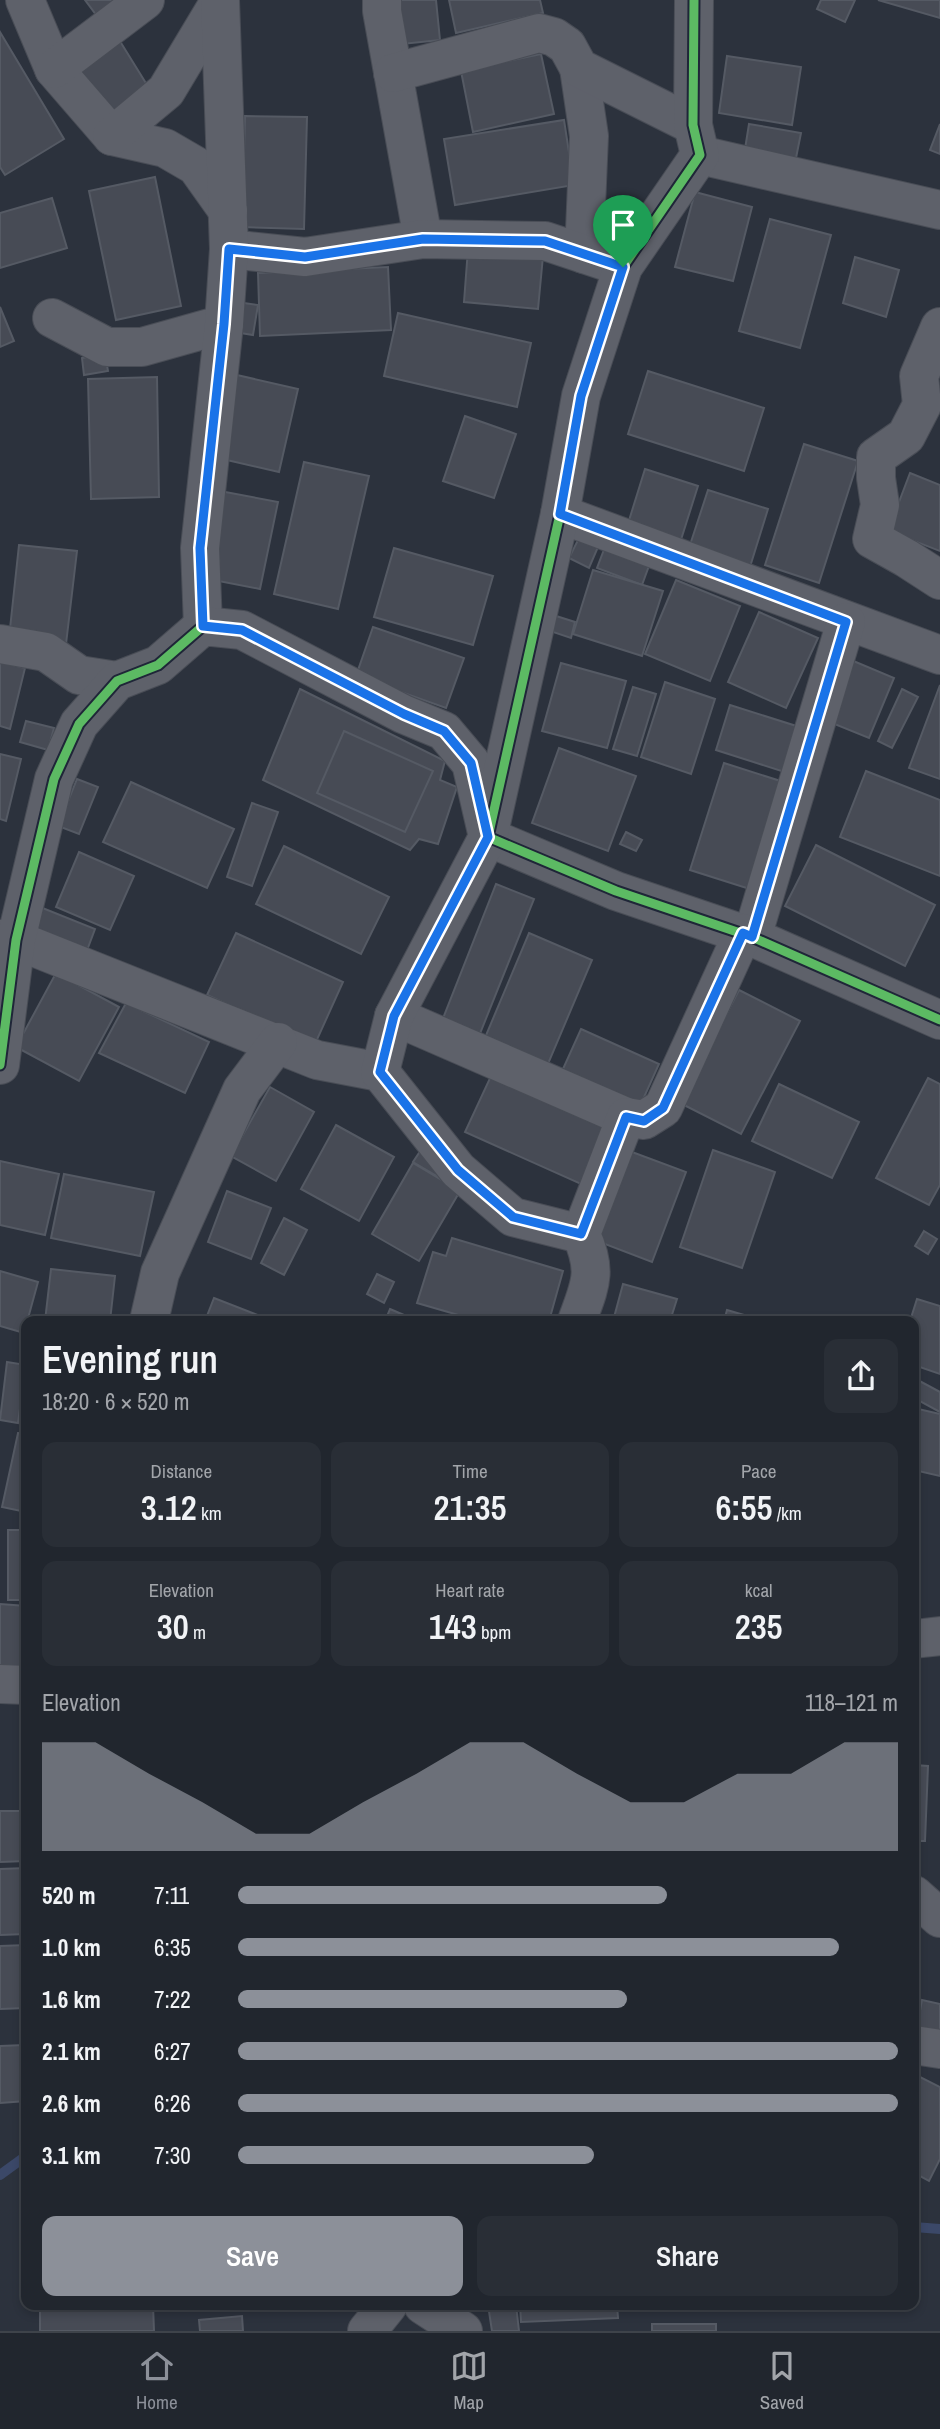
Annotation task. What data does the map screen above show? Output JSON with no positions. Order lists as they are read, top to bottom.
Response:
{
  "page": {
    "heading": ["Evening run", "18:20 · 6 × 520 m"],
    "stats": [
      ["Distance", "3.12 km"],
      ["Time", "21:35"],
      ["Pace", "6:55 /km"],
      ["Elevation", "30 m"],
      ["Heart rate", "143 bpm"],
      ["kcal", "235"]
    ],
    "chart": ["Elevation", "118–121 m"],
    "list": [
      {
        "name": "520 m",
        "note": "7:11"
      },
      {
        "name": "1.0 km",
        "note": "6:35"
      },
      {
        "name": "1.6 km",
        "note": "7:22"
      },
      {
        "name": "2.1 km",
        "note": "6:27"
      },
      {
        "name": "2.6 km",
        "note": "6:26"
      },
      {
        "name": "3.1 km",
        "note": "7:30"
      }
    ],
    "buttons": ["Save", "Share"],
    "tabs": ["Home", "Map", "Saved"]
  }
}
